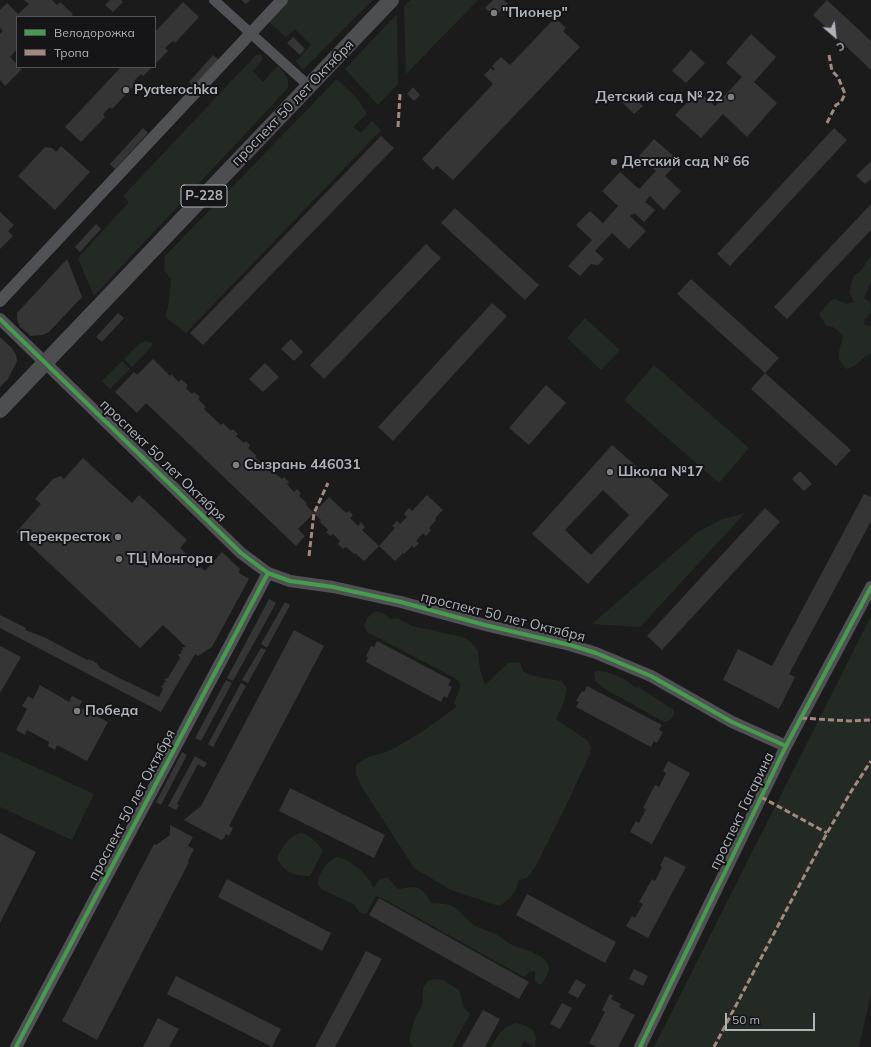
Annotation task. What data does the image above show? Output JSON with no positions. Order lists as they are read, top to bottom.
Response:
{
  "streets": {
    "main road": ["проспект 50 лет Октября", "Р-228"],
    "street": ["проспект Гагарина"]
  },
  "crossings": [
    ["проспект 50 лет Октября", "проспект Гагарина"]
  ],
  "places": [
    "\"Пионер\"",
    "Pyaterochka",
    "Детский сад № 22",
    "Детский сад № 66",
    "Сызрань 446031",
    "Школа №17",
    "Перекресток",
    "ТЦ Монгора",
    "Победа"
  ],
  "legend": ["Велодорожка", "Тропа"],
  "scale_bar": "50 m",
  "north": "bottom right"
}
